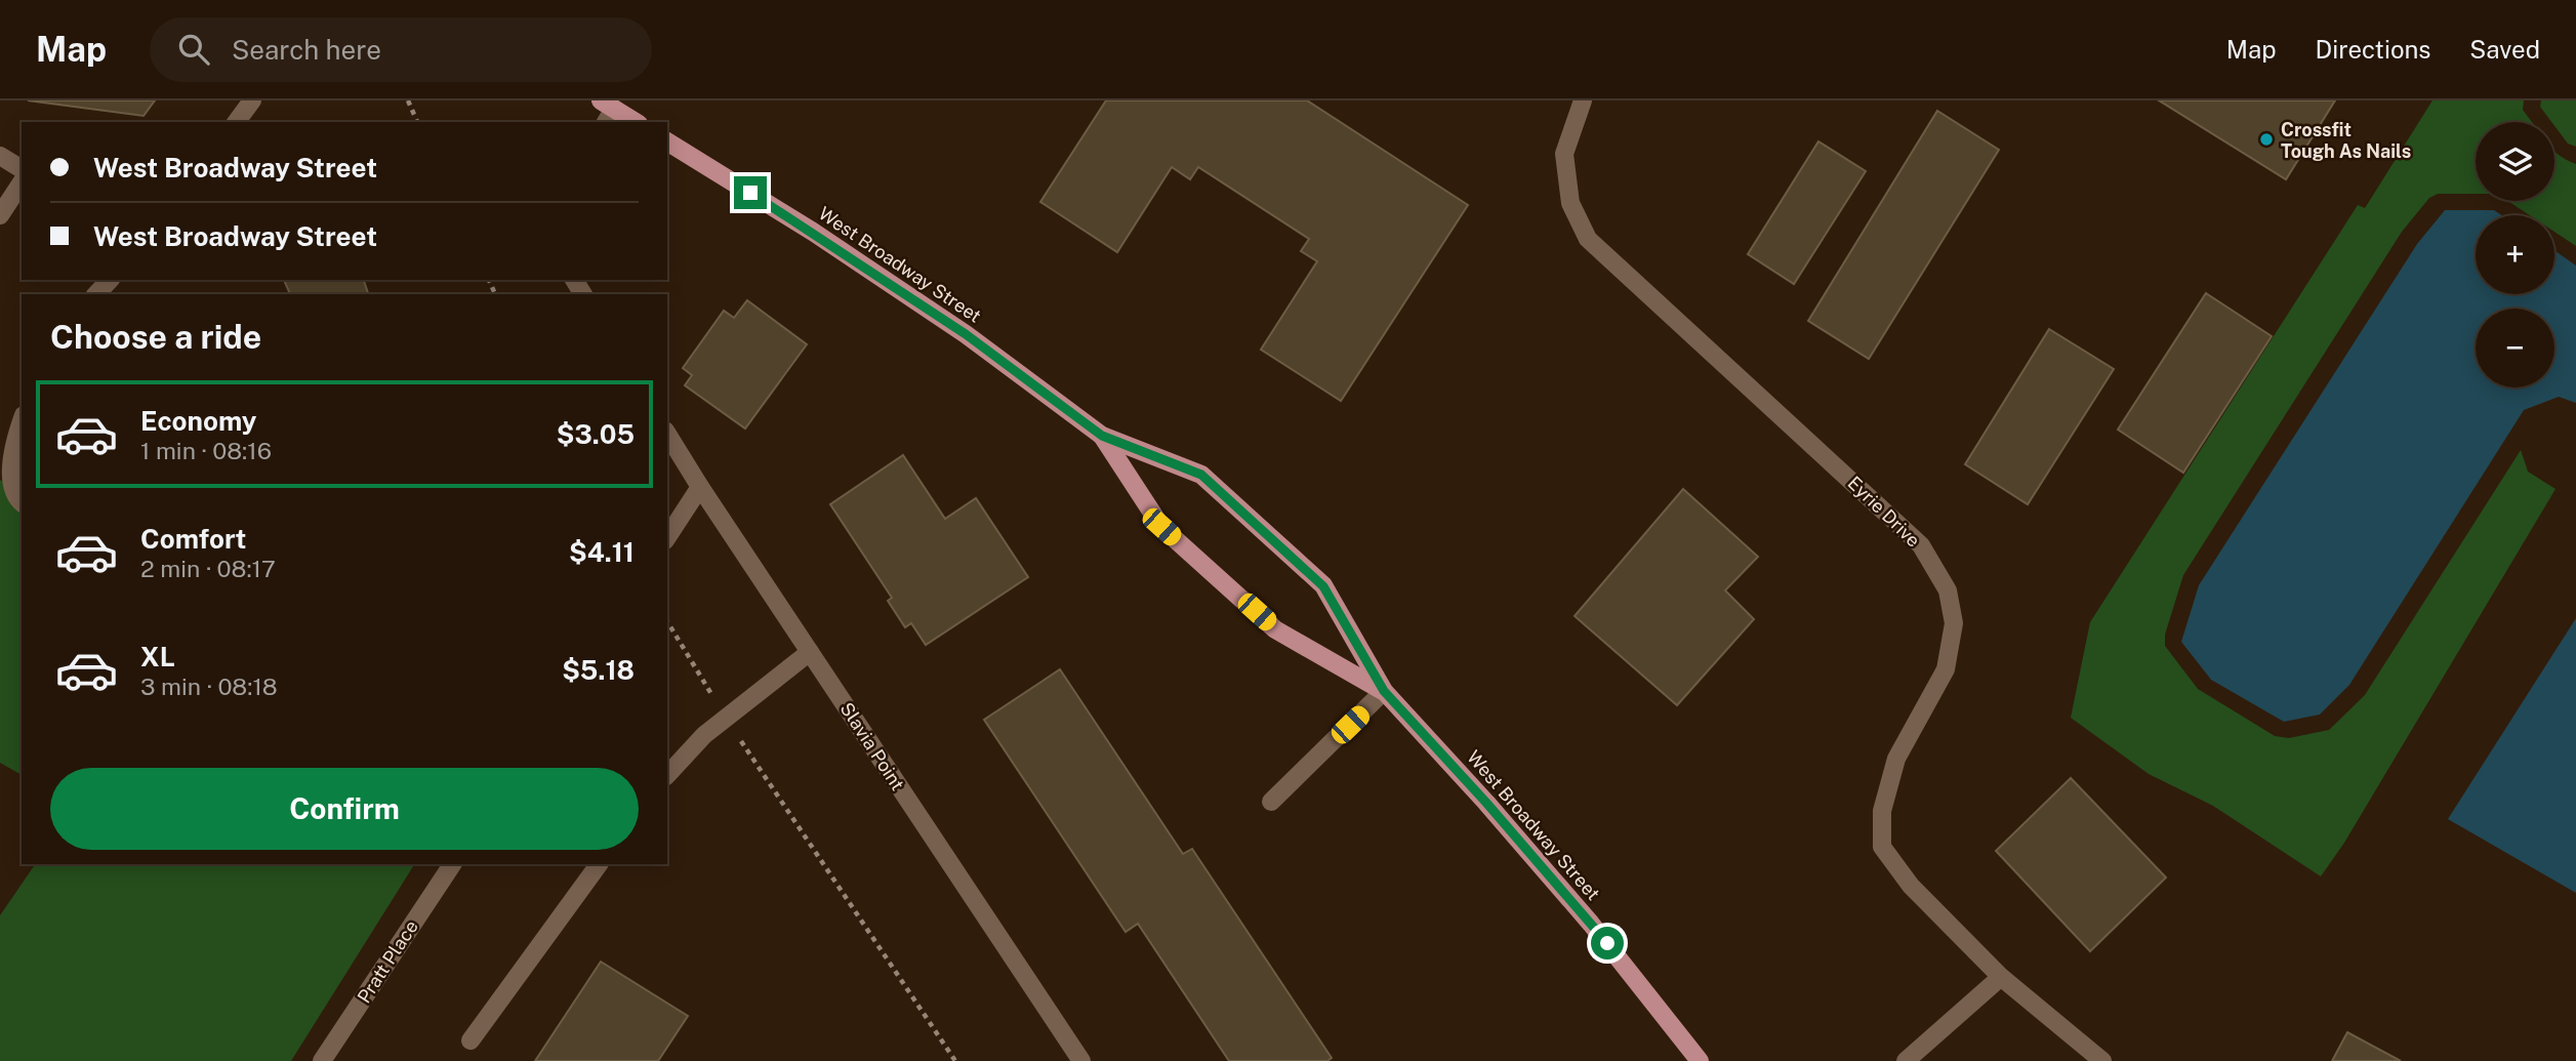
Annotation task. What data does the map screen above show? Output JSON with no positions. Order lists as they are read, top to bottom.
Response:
{
  "streets": {
    "main road": ["West Broadway Street"],
    "street": ["Eyrie Drive", "Slavia Point", "Pratt Place"]
  },
  "places": ["Crossfit Tough As Nails"],
  "page": {
    "header": "Map",
    "search": "Search here",
    "nav": ["Map", "Directions", "Saved"],
    "map_buttons": ["+", "−"],
    "banner": ["West Broadway Street", "West Broadway Street"],
    "heading": "Choose a ride",
    "list": [
      {
        "name": "Economy",
        "note": "1 min · 08:16",
        "value": "$3.05"
      },
      {
        "name": "Comfort",
        "note": "2 min · 08:17",
        "value": "$4.11"
      },
      {
        "name": "XL",
        "note": "3 min · 08:18",
        "value": "$5.18"
      }
    ],
    "buttons": "Confirm"
  }
}
